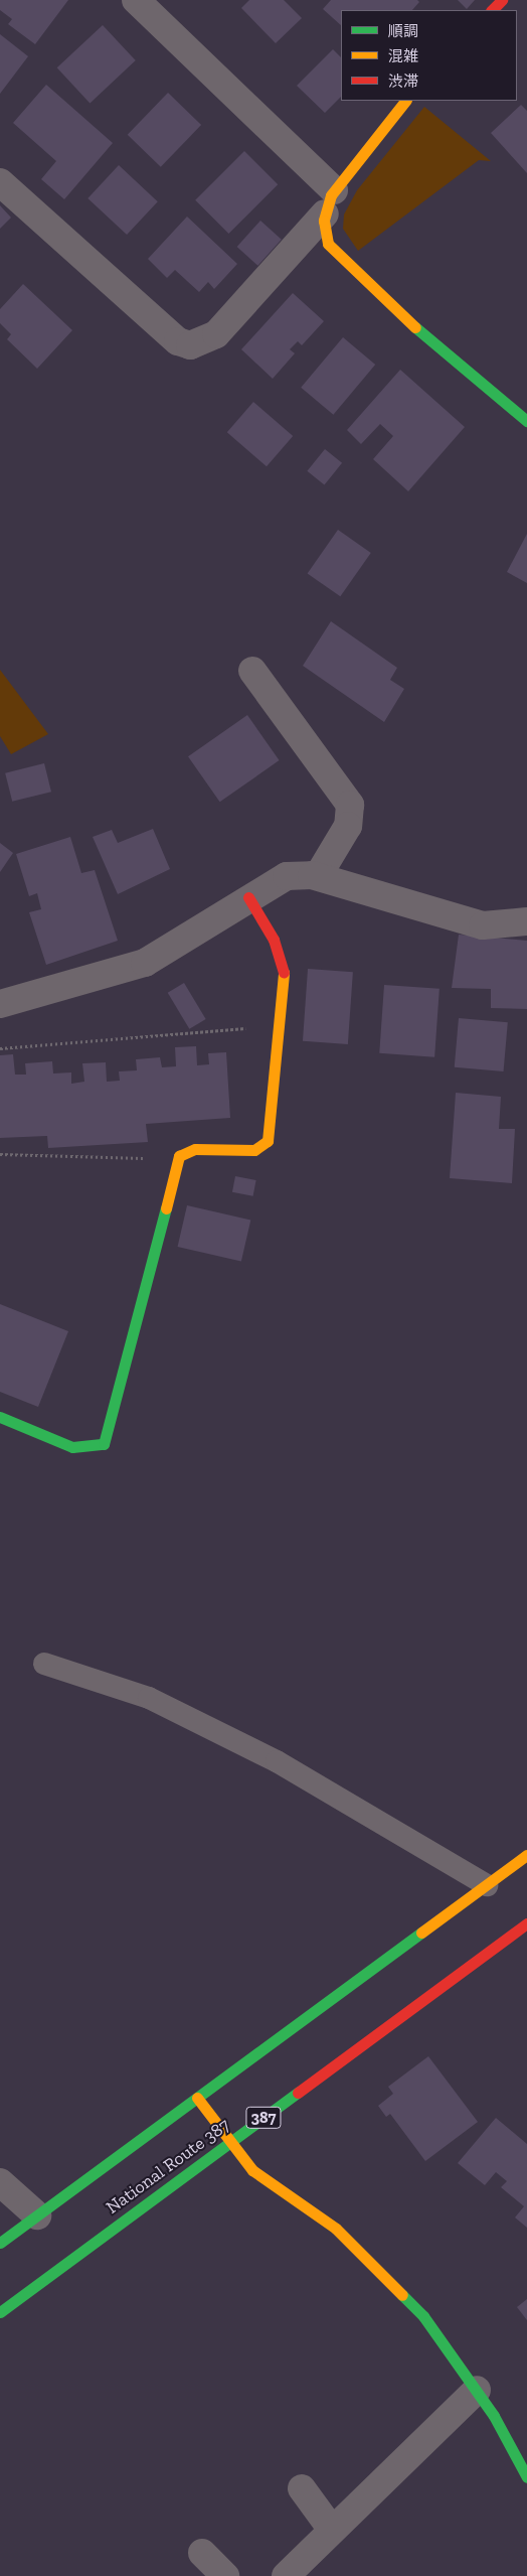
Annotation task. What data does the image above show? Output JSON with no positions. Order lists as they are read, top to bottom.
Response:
{
  "streets": {
    "main road": ["387", "National Route 387"]
  },
  "legend": ["順調", "混雑", "渋滞"]
}
